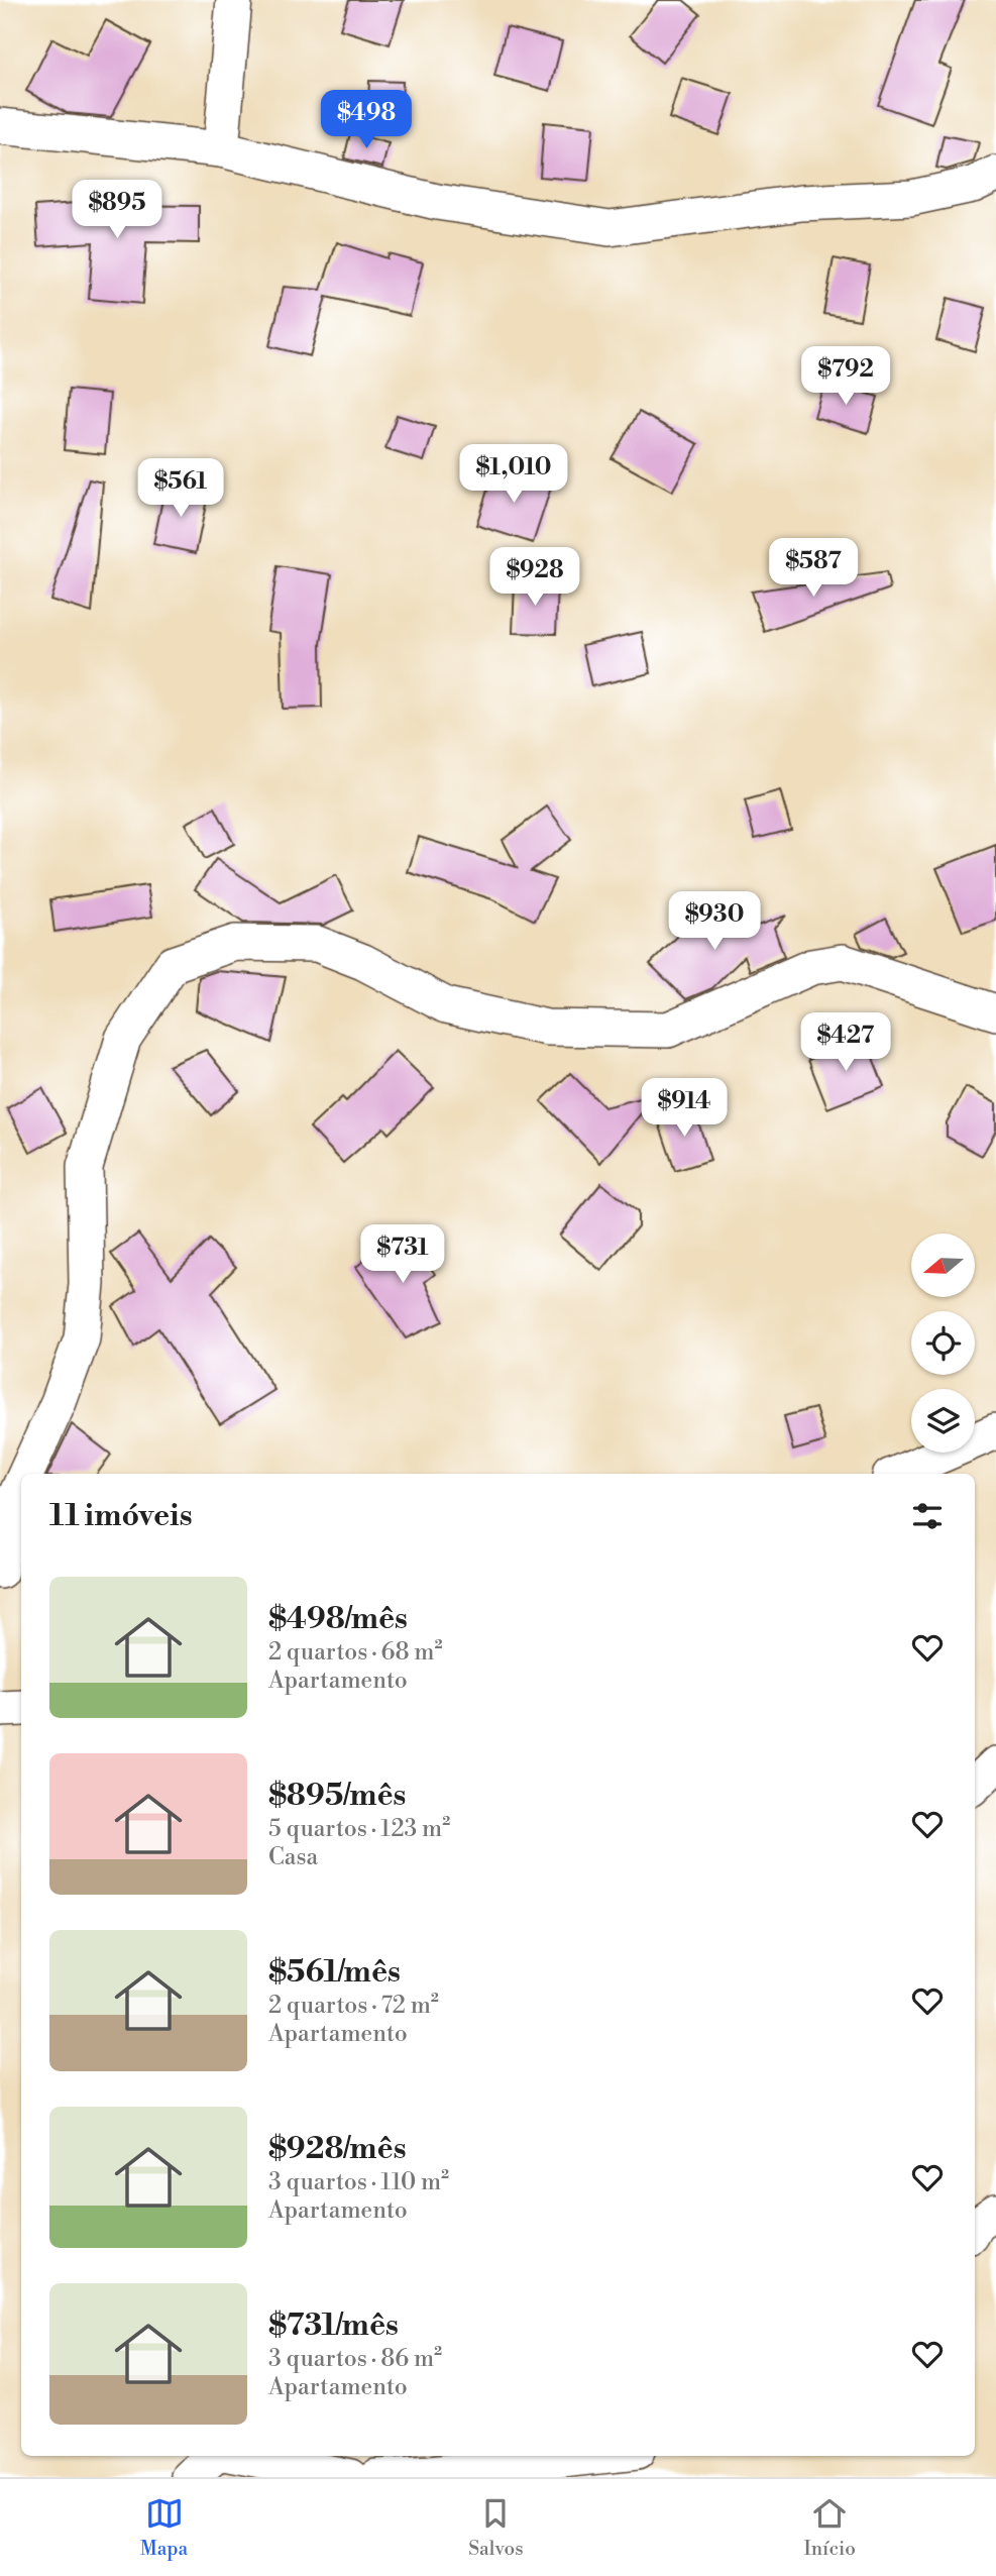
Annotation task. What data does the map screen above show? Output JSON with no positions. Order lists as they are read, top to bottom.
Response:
{
  "north": "left",
  "page": {
    "price": [
      "$498",
      "$895",
      "$792",
      "$1,010",
      "$561",
      "$587",
      "$928",
      "$930",
      "$427",
      "$914",
      "$731"
    ],
    "heading": "11 imóveis",
    "list": [
      {
        "name": "$498/mês",
        "note": "2 quartos · 68 m² · Apartamento"
      },
      {
        "name": "$895/mês",
        "note": "5 quartos · 123 m² · Casa"
      },
      {
        "name": "$561/mês",
        "note": "2 quartos · 72 m² · Apartamento"
      },
      {
        "name": "$928/mês",
        "note": "3 quartos · 110 m² · Apartamento"
      },
      {
        "name": "$731/mês",
        "note": "3 quartos · 86 m² · Apartamento"
      }
    ],
    "tabs": ["Mapa", "Salvos", "Início"]
  }
}
